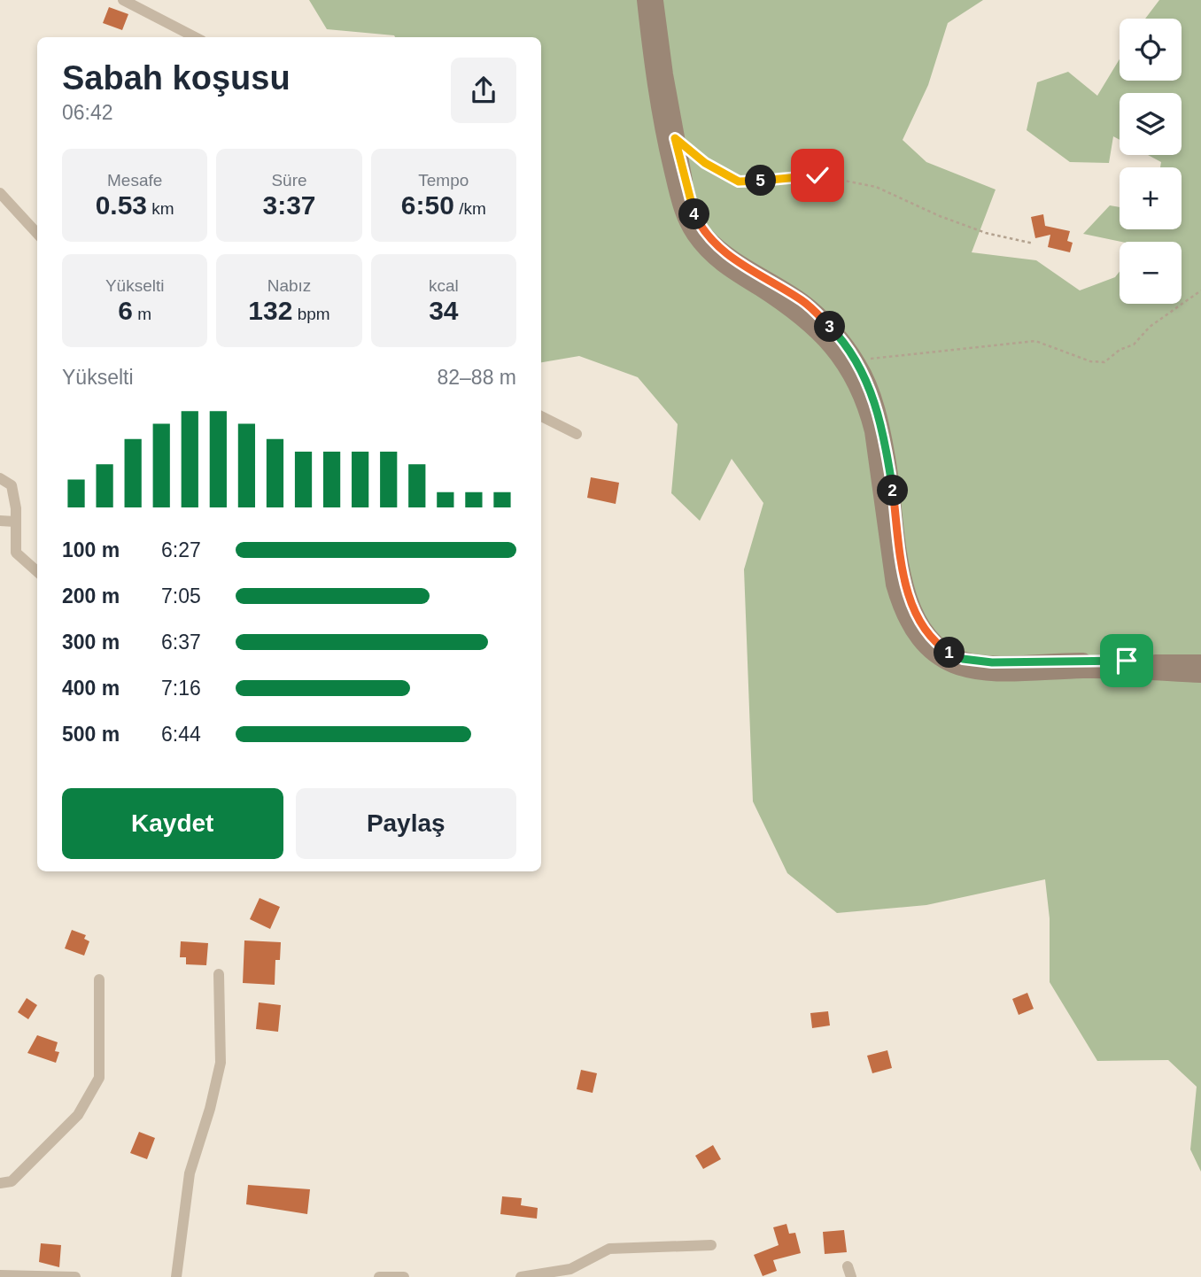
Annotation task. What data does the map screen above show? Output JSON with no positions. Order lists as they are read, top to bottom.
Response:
{
  "page": {
    "map_buttons": ["+", "−"],
    "heading": ["Sabah koşusu", "06:42"],
    "stats": [
      ["Mesafe", "0.53 km"],
      ["Süre", "3:37"],
      ["Tempo", "6:50 /km"],
      ["Yükselti", "6 m"],
      ["Nabız", "132 bpm"],
      ["kcal", "34"]
    ],
    "pins": [
      "5",
      "4",
      "3",
      "2",
      "1"
    ],
    "chart": ["Yükselti", "82–88 m"],
    "list": [
      {
        "name": "100 m",
        "note": "6:27"
      },
      {
        "name": "200 m",
        "note": "7:05"
      },
      {
        "name": "300 m",
        "note": "6:37"
      },
      {
        "name": "400 m",
        "note": "7:16"
      },
      {
        "name": "500 m",
        "note": "6:44"
      }
    ],
    "buttons": ["Kaydet", "Paylaş"]
  }
}
